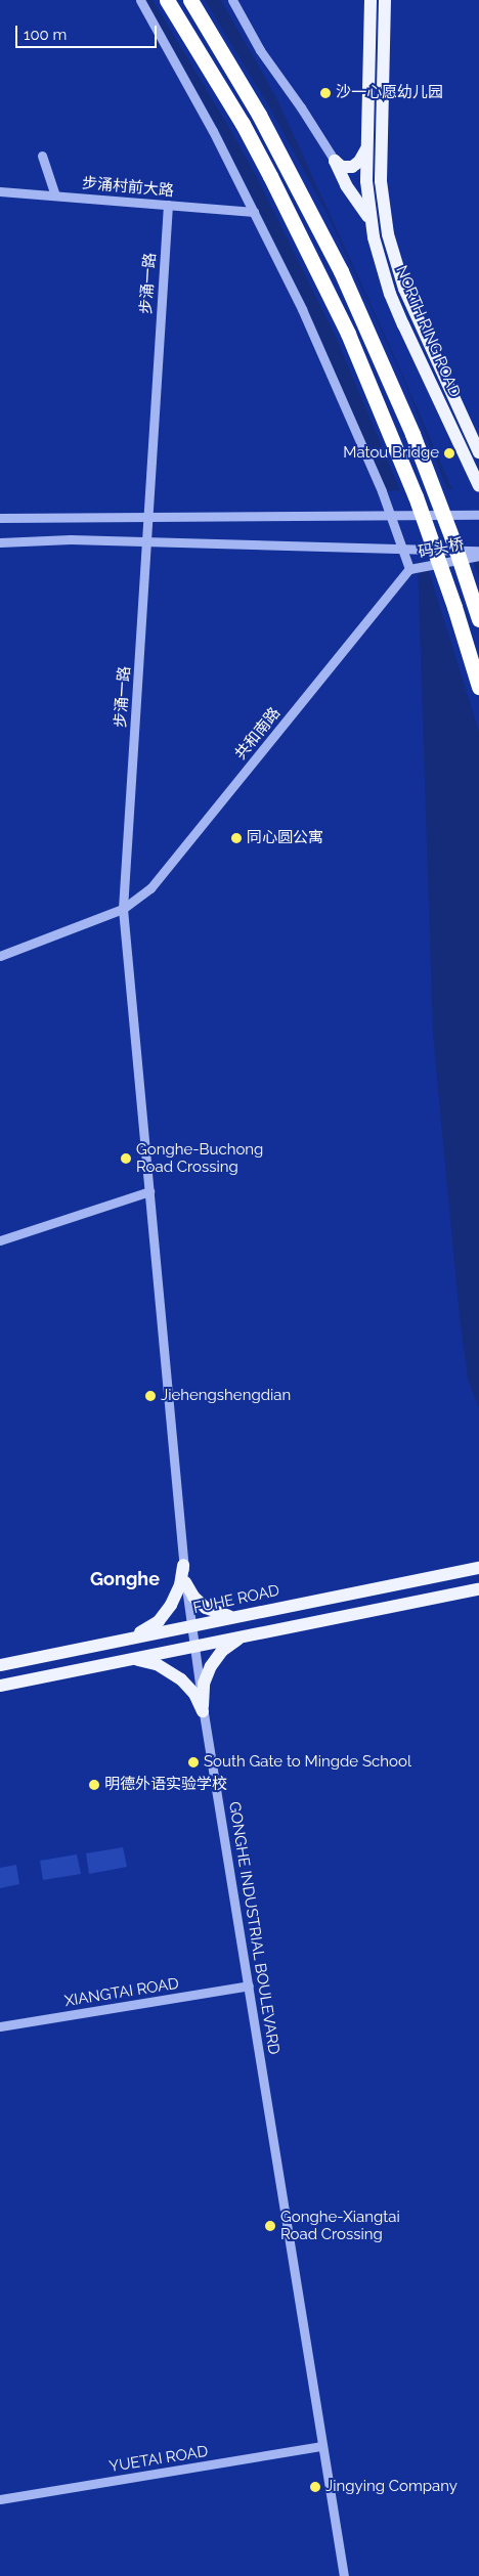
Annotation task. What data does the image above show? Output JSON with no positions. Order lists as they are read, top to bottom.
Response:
{
  "streets": {
    "main road": ["NORTH RING ROAD", "FUHE ROAD"],
    "street": [
      "步涌村前大路",
      "步涌一路",
      "码头桥",
      "共和南路",
      "GONGHE INDUSTRIAL BOULEVARD",
      "XIANGTAI ROAD",
      "YUETAI ROAD"
    ]
  },
  "crossings": [
    ["步涌村前大路", "步涌一路"],
    ["步涌一路", "共和南路"],
    ["步涌一路", "GONGHE INDUSTRIAL BOULEVARD"],
    ["码头桥", "共和南路"],
    ["FUHE ROAD", "GONGHE INDUSTRIAL BOULEVARD"],
    ["GONGHE INDUSTRIAL BOULEVARD", "XIANGTAI ROAD"],
    ["GONGHE INDUSTRIAL BOULEVARD", "YUETAI ROAD"]
  ],
  "districts": ["Gonghe"],
  "places": [
    "沙一心愿幼儿园",
    "Matou Bridge",
    "同心圆公寓",
    "Gonghe-Buchong Road Crossing",
    "Jiehengshengdian",
    "South Gate to Mingde School",
    "明德外语实验学校",
    "Gonghe-Xiangtai Road Crossing",
    "Jingying Company"
  ],
  "scale_bar": "100 m"
}
